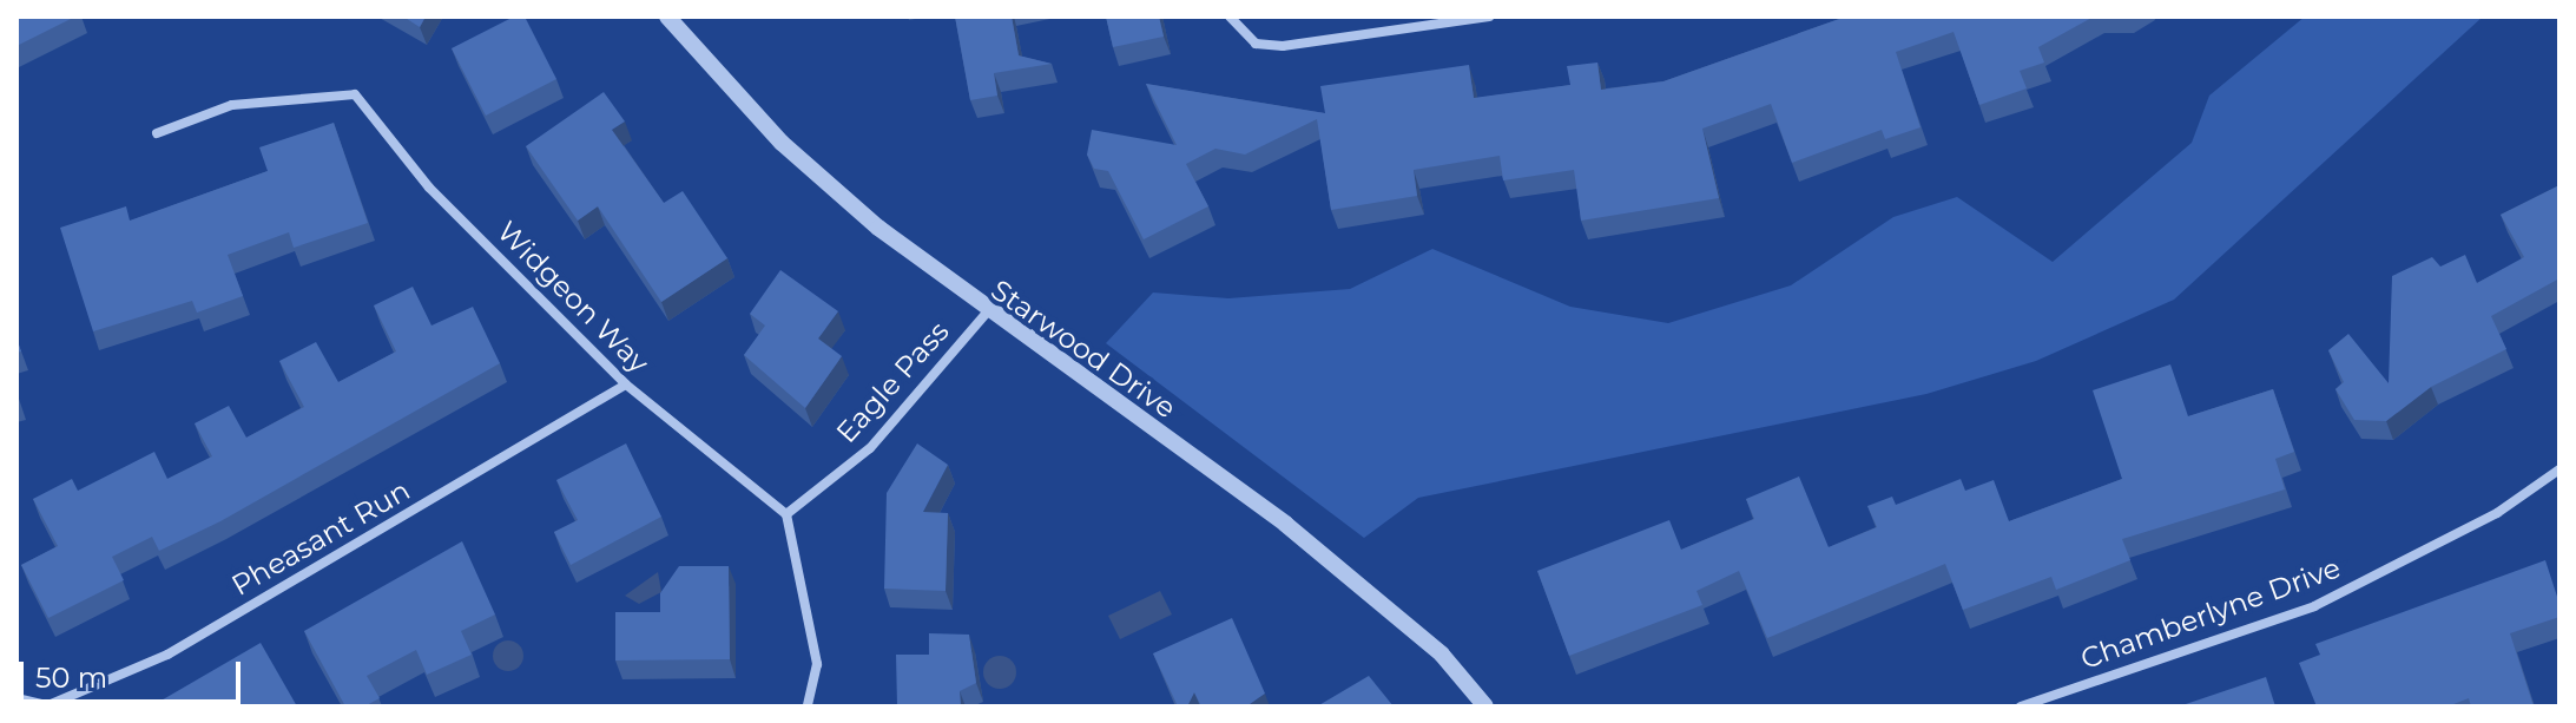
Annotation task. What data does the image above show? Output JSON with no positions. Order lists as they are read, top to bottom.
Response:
{
  "streets": {
    "street": [
      "Widgeon Way",
      "Starwood Drive",
      "Eagle Pass",
      "Pheasant Run",
      "Chamberlyne Drive"
    ]
  },
  "crossings": [
    ["Widgeon Way", "Eagle Pass"],
    ["Widgeon Way", "Pheasant Run"],
    ["Starwood Drive", "Eagle Pass"]
  ],
  "scale_bar": "50 m"
}
